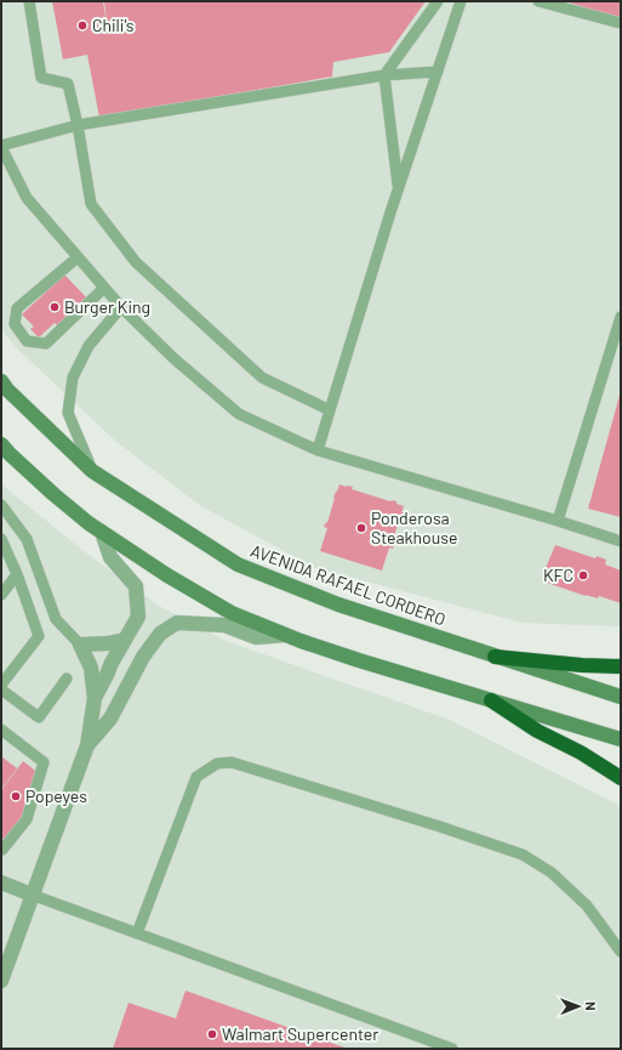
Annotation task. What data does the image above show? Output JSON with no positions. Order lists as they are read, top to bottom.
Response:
{
  "streets": {
    "main road": ["AVENIDA RAFAEL CORDERO"]
  },
  "places": [
    "Chili's",
    "Burger King",
    "Ponderosa Steakhouse",
    "KFC",
    "Popeyes",
    "Walmart Supercenter"
  ],
  "north": "right"
}
